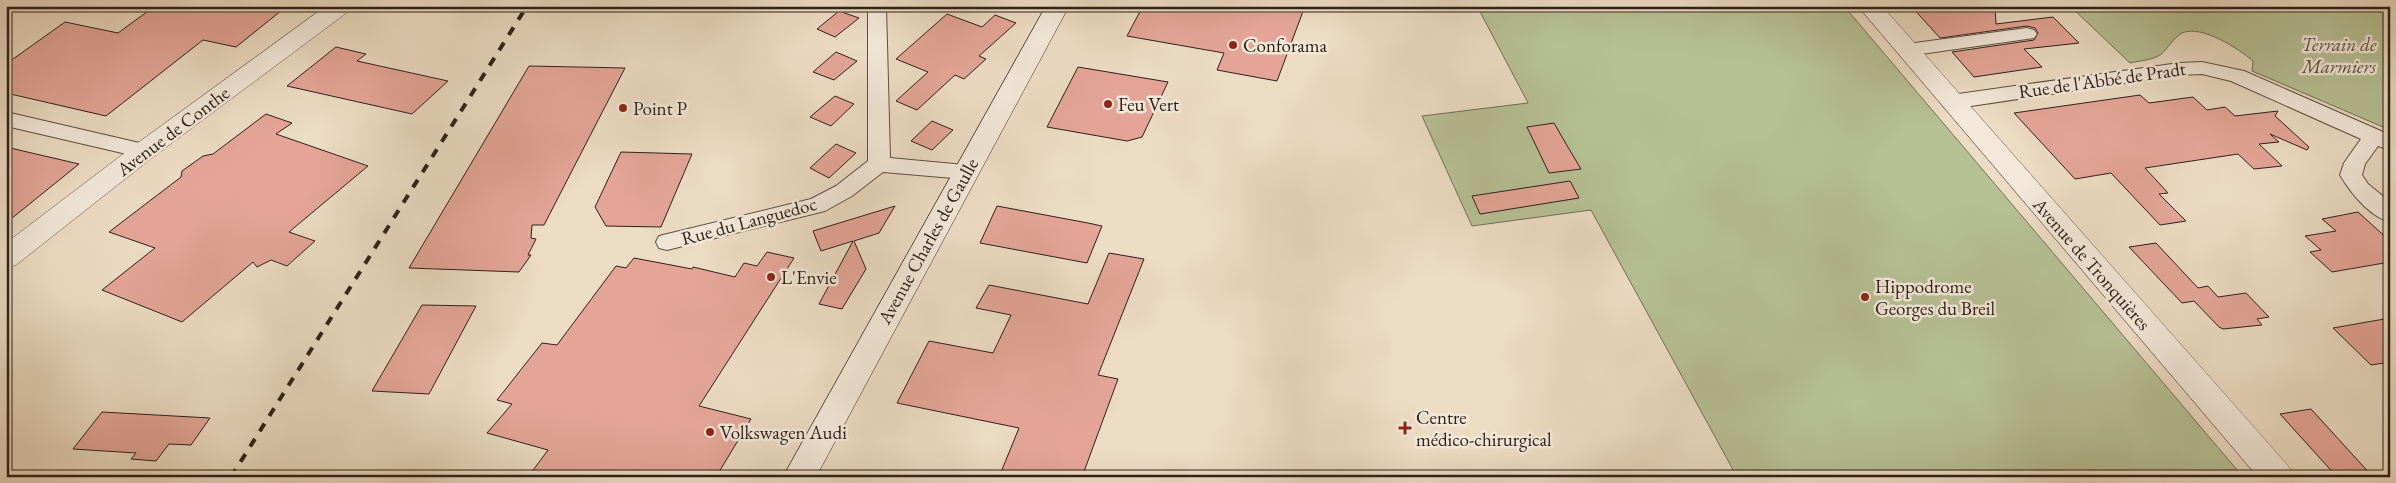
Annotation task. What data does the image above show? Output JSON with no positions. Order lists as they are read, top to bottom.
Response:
{
  "streets": {
    "street": [
      "Rue de l'Abbé de Pradt",
      "Avenue de Conthe",
      "Rue du Languedoc",
      "Avenue Charles de Gaulle",
      "Avenue de Tronquières"
    ]
  },
  "crossings": [
    ["Rue de l'Abbé de Pradt", "Avenue de Tronquières"]
  ],
  "parks": ["Terrain de Marmiers"],
  "places": {
    "other": [
      "Conforama",
      "Feu Vert",
      "Point P",
      "L'Envie",
      "Hippodrome Georges du Breil",
      "Volkswagen Audi"
    ],
    "health": ["Centre médico-chirurgical"]
  }
}
